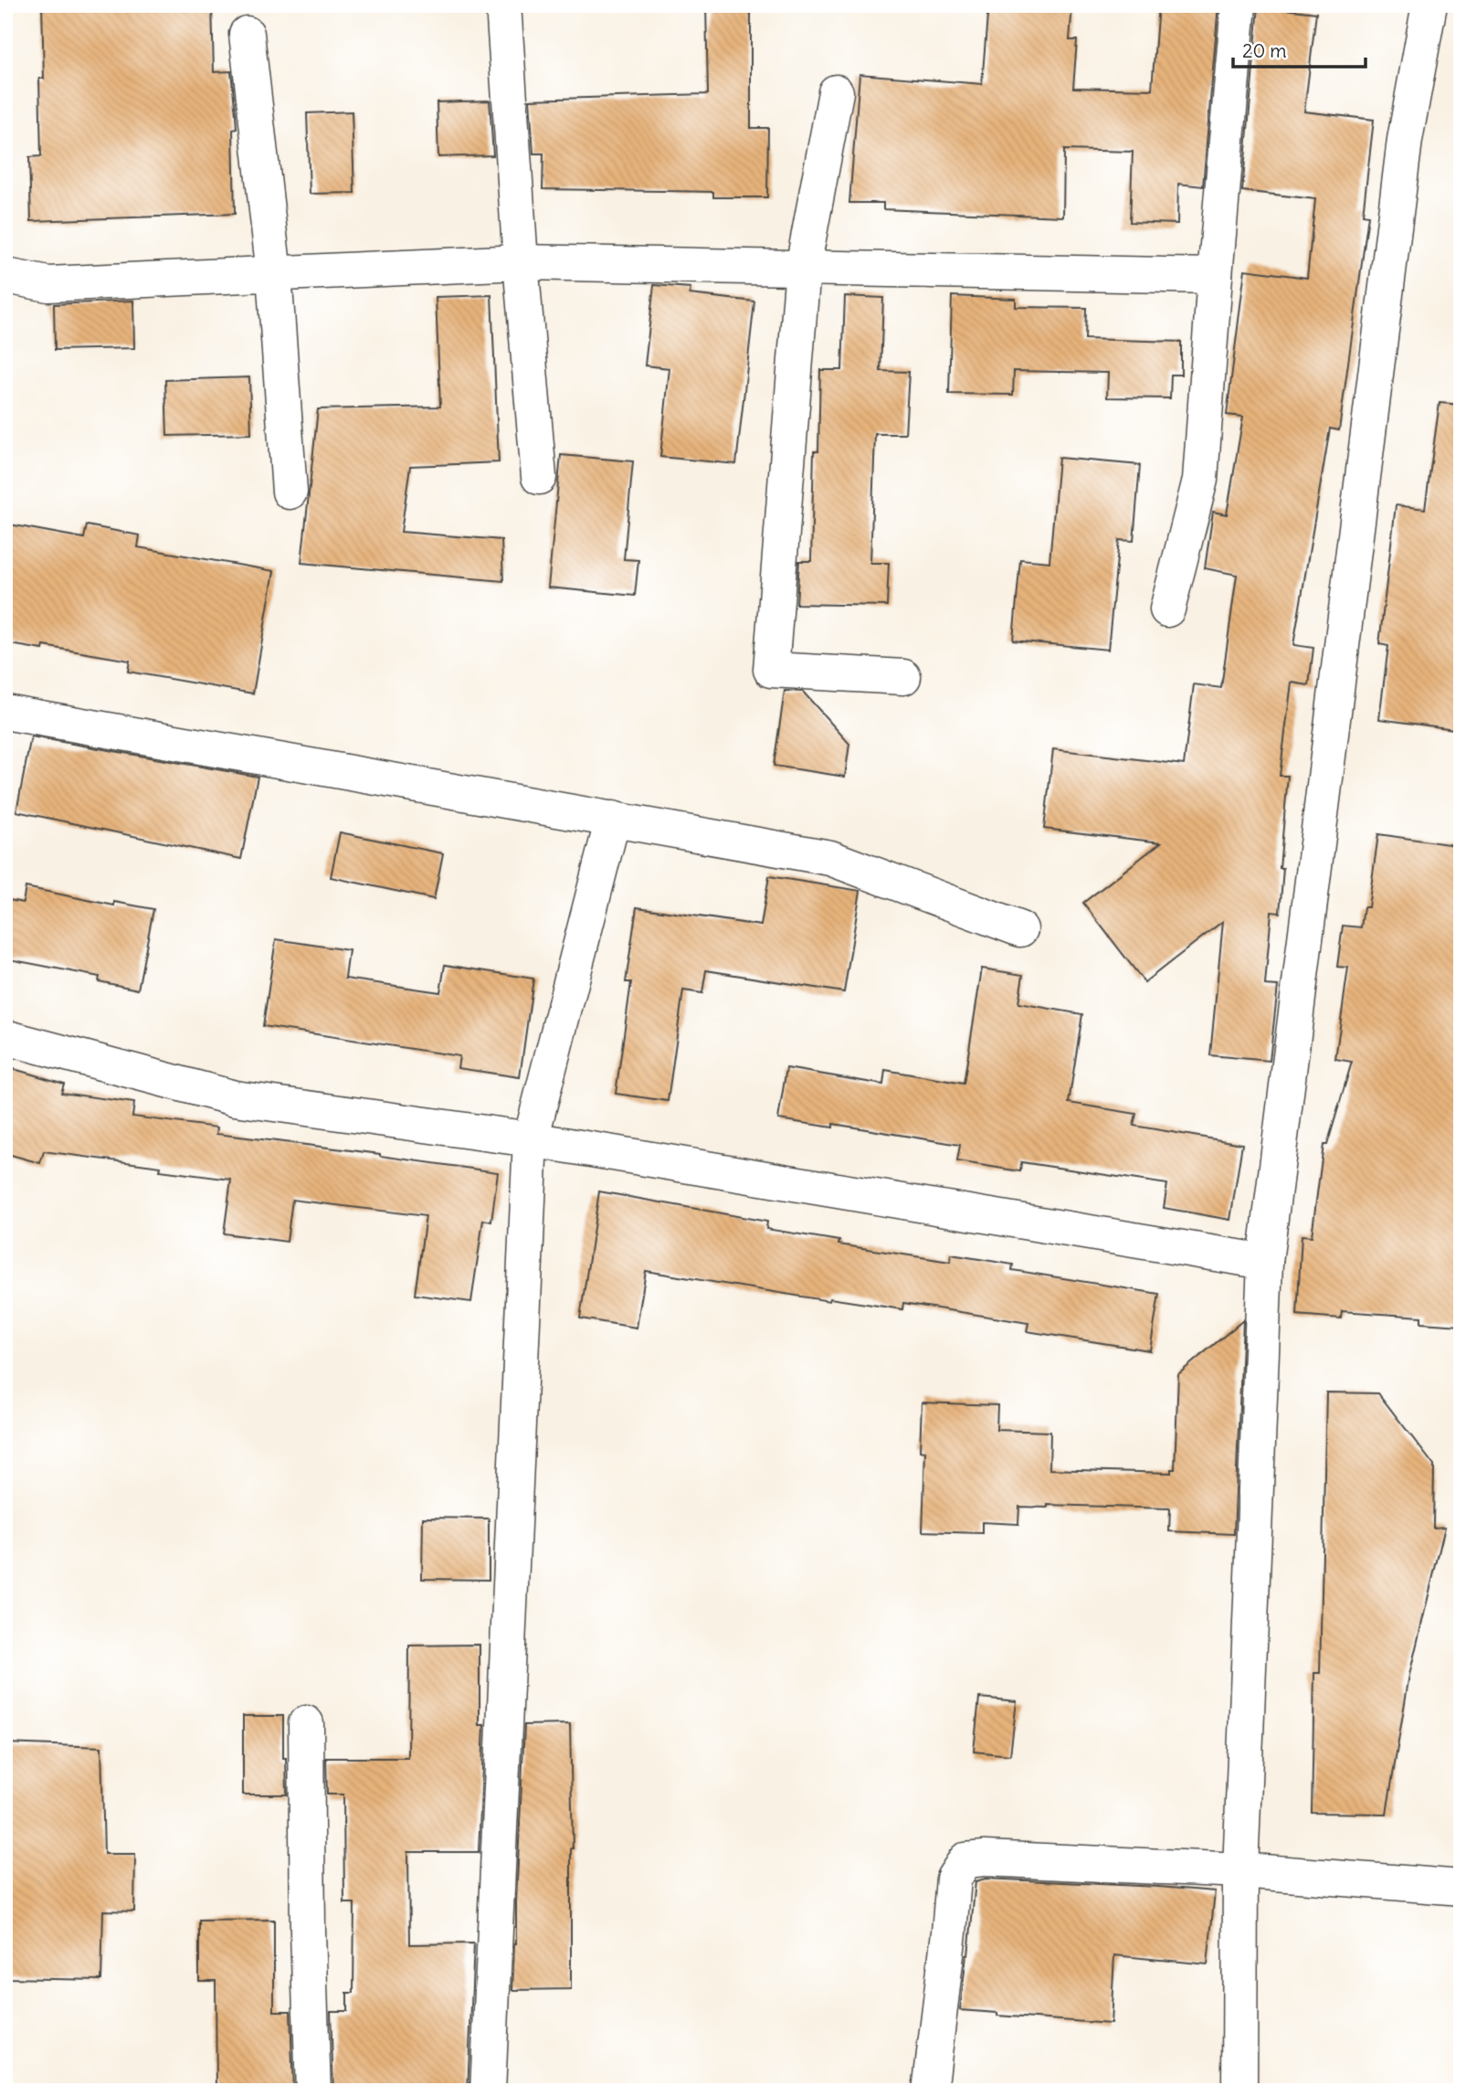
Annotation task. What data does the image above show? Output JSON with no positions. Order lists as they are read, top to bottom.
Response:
{
  "scale_bar": "20 m"
}
